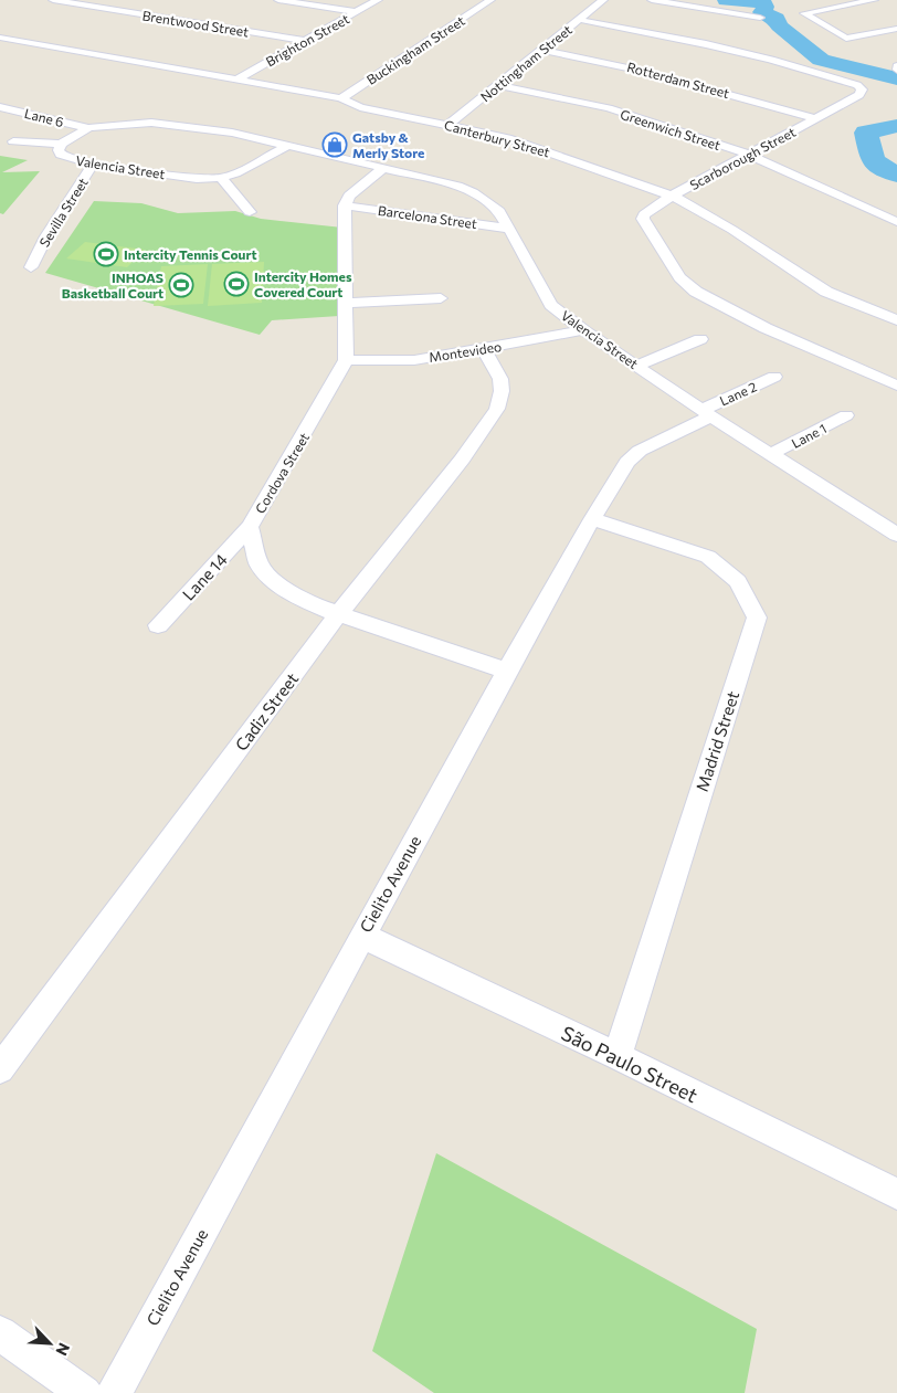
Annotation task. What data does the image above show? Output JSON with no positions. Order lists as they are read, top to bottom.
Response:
{
  "streets": {
    "street": [
      "Brentwood Street",
      "Brighton Street",
      "Buckingham Street",
      "Nottingham Street",
      "Rotterdam Street",
      "Lane 6",
      "Greenwich Street",
      "Canterbury Street",
      "Scarborough Street",
      "Valencia Street",
      "Sevilla Street",
      "Barcelona Street",
      "Montevideo",
      "Lane 2",
      "Lane 1",
      "Cordova Street",
      "Lane 14",
      "Cadiz Street",
      "Madrid Street",
      "Cielito Avenue",
      "São Paulo Street"
    ]
  },
  "crossings": [
    ["Brentwood Street", "Brighton Street"],
    ["Brighton Street", "Canterbury Street"],
    ["Buckingham Street", "Canterbury Street"],
    ["Nottingham Street", "Rotterdam Street"],
    ["Nottingham Street", "Greenwich Street"],
    ["Nottingham Street", "Canterbury Street"],
    ["Nottingham Street", "Scarborough Street"],
    ["Rotterdam Street", "Scarborough Street"],
    ["Lane 6", "Valencia Street"],
    ["Greenwich Street", "Scarborough Street"],
    ["Canterbury Street", "Scarborough Street"],
    ["Valencia Street", "Sevilla Street"],
    ["Valencia Street", "Barcelona Street"],
    ["Valencia Street", "Montevideo"],
    ["Valencia Street", "Lane 2"],
    ["Valencia Street", "Lane 1"],
    ["Valencia Street", "Cielito Avenue"],
    ["Barcelona Street", "Cordova Street"],
    ["Montevideo", "Cordova Street"],
    ["Montevideo", "Cadiz Street"],
    ["Lane 2", "Cielito Avenue"],
    ["Cordova Street", "Lane 14"],
    ["Cordova Street", "Cadiz Street"],
    ["Cordova Street", "Cielito Avenue"],
    ["Madrid Street", "Cielito Avenue"],
    ["Madrid Street", "São Paulo Street"],
    ["Cielito Avenue", "São Paulo Street"]
  ],
  "places": {
    "shop": ["Gatsby & Merly Store"],
    "sports": ["Intercity Tennis Court", "Intercity Homes Covered Court", "INHOAS Basketball Court"]
  },
  "north": "bottom right"
}
